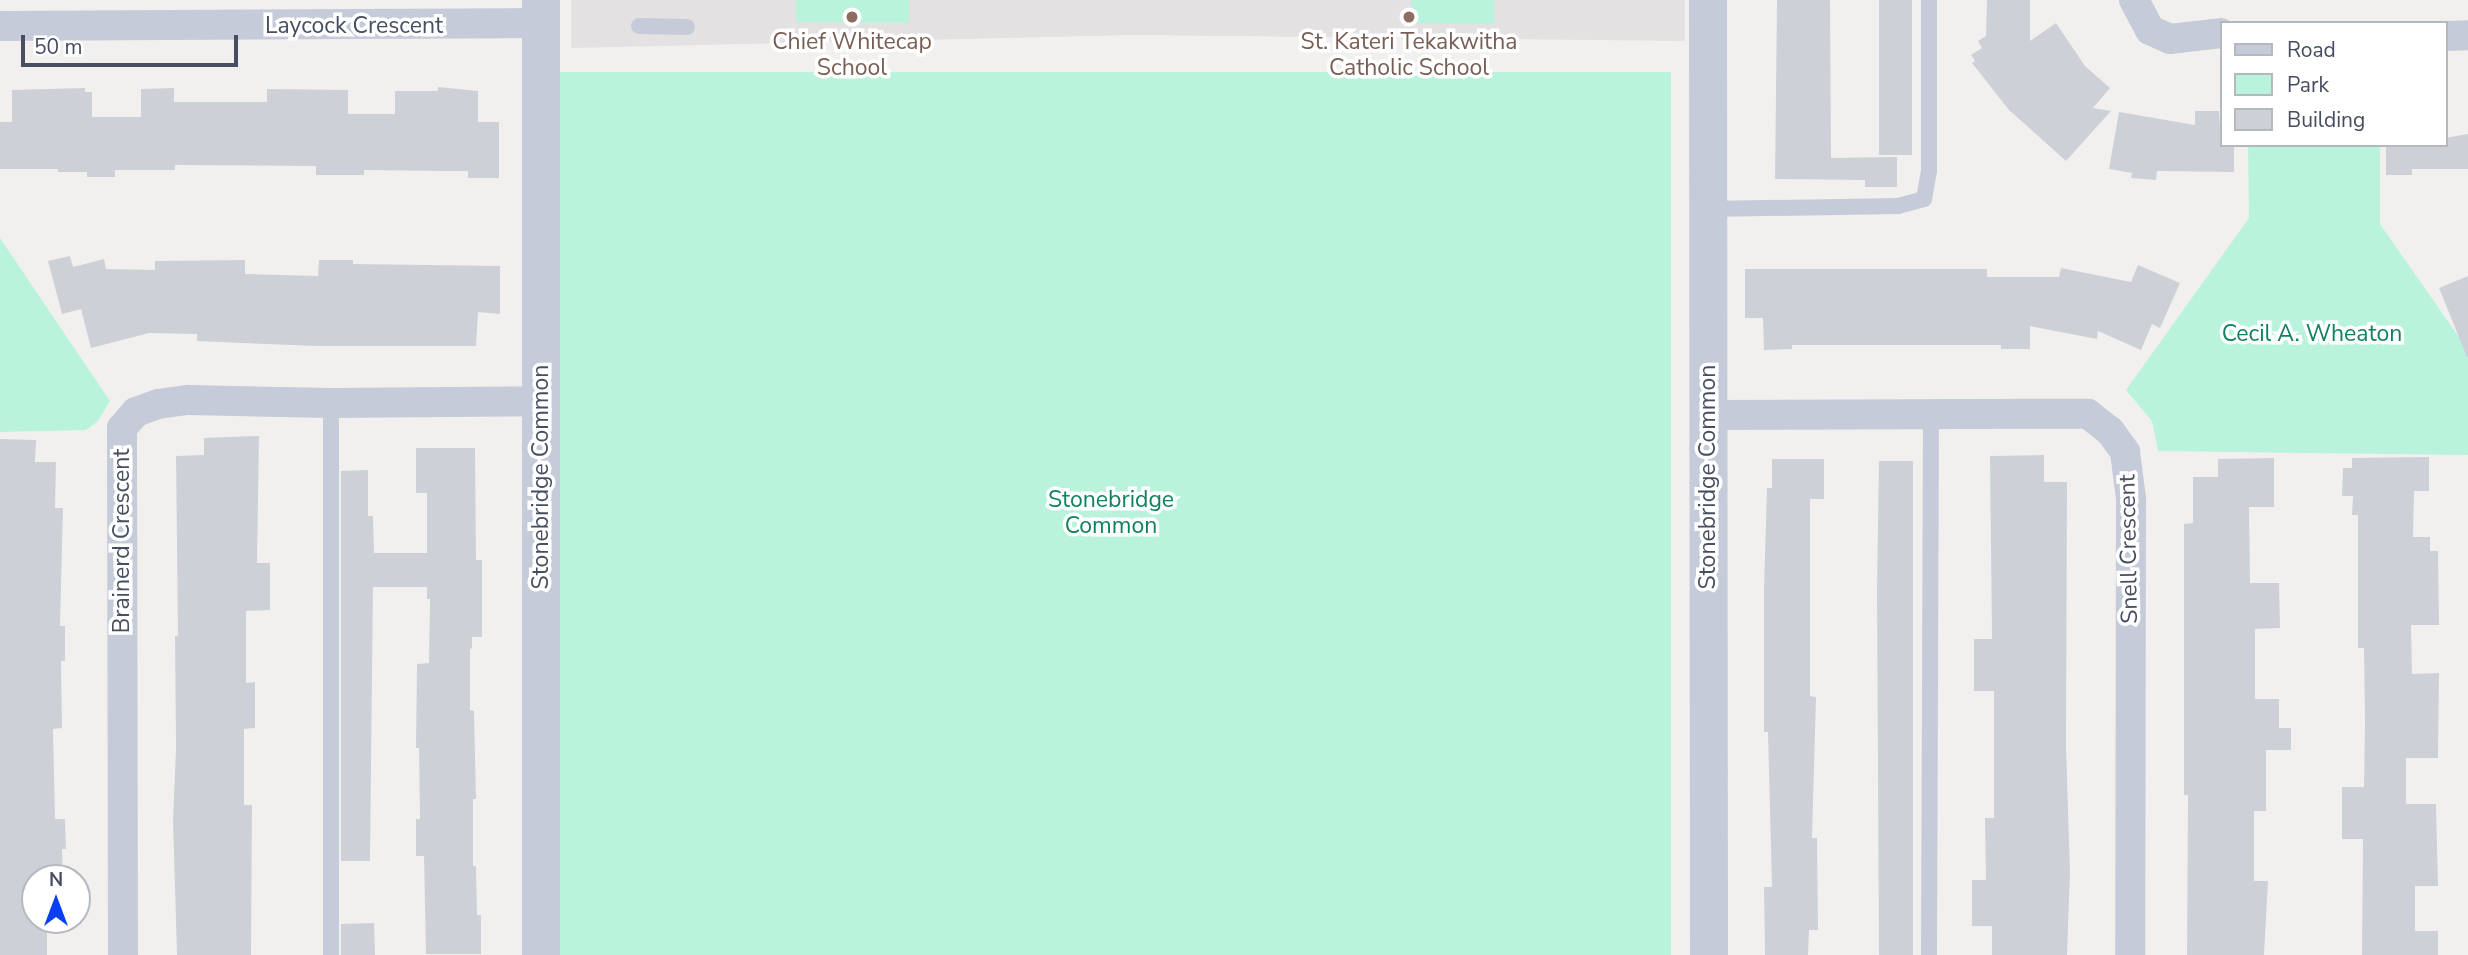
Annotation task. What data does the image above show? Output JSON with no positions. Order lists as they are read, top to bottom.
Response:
{
  "streets": {
    "street": [
      "Laycock Crescent",
      "Stonebridge Common",
      "Brainerd Crescent",
      "Snell Crescent"
    ]
  },
  "crossings": [
    ["Laycock Crescent", "Stonebridge Common"],
    ["Stonebridge Common", "Brainerd Crescent"],
    ["Stonebridge Common", "Snell Crescent"]
  ],
  "parks": ["Cecil A. Wheaton", "Stonebridge Common"],
  "places": ["Chief Whitecap School", "St. Kateri Tekakwitha Catholic School"],
  "legend": ["Road", "Park", "Building"],
  "scale_bar": "50 m",
  "north": "top"
}
